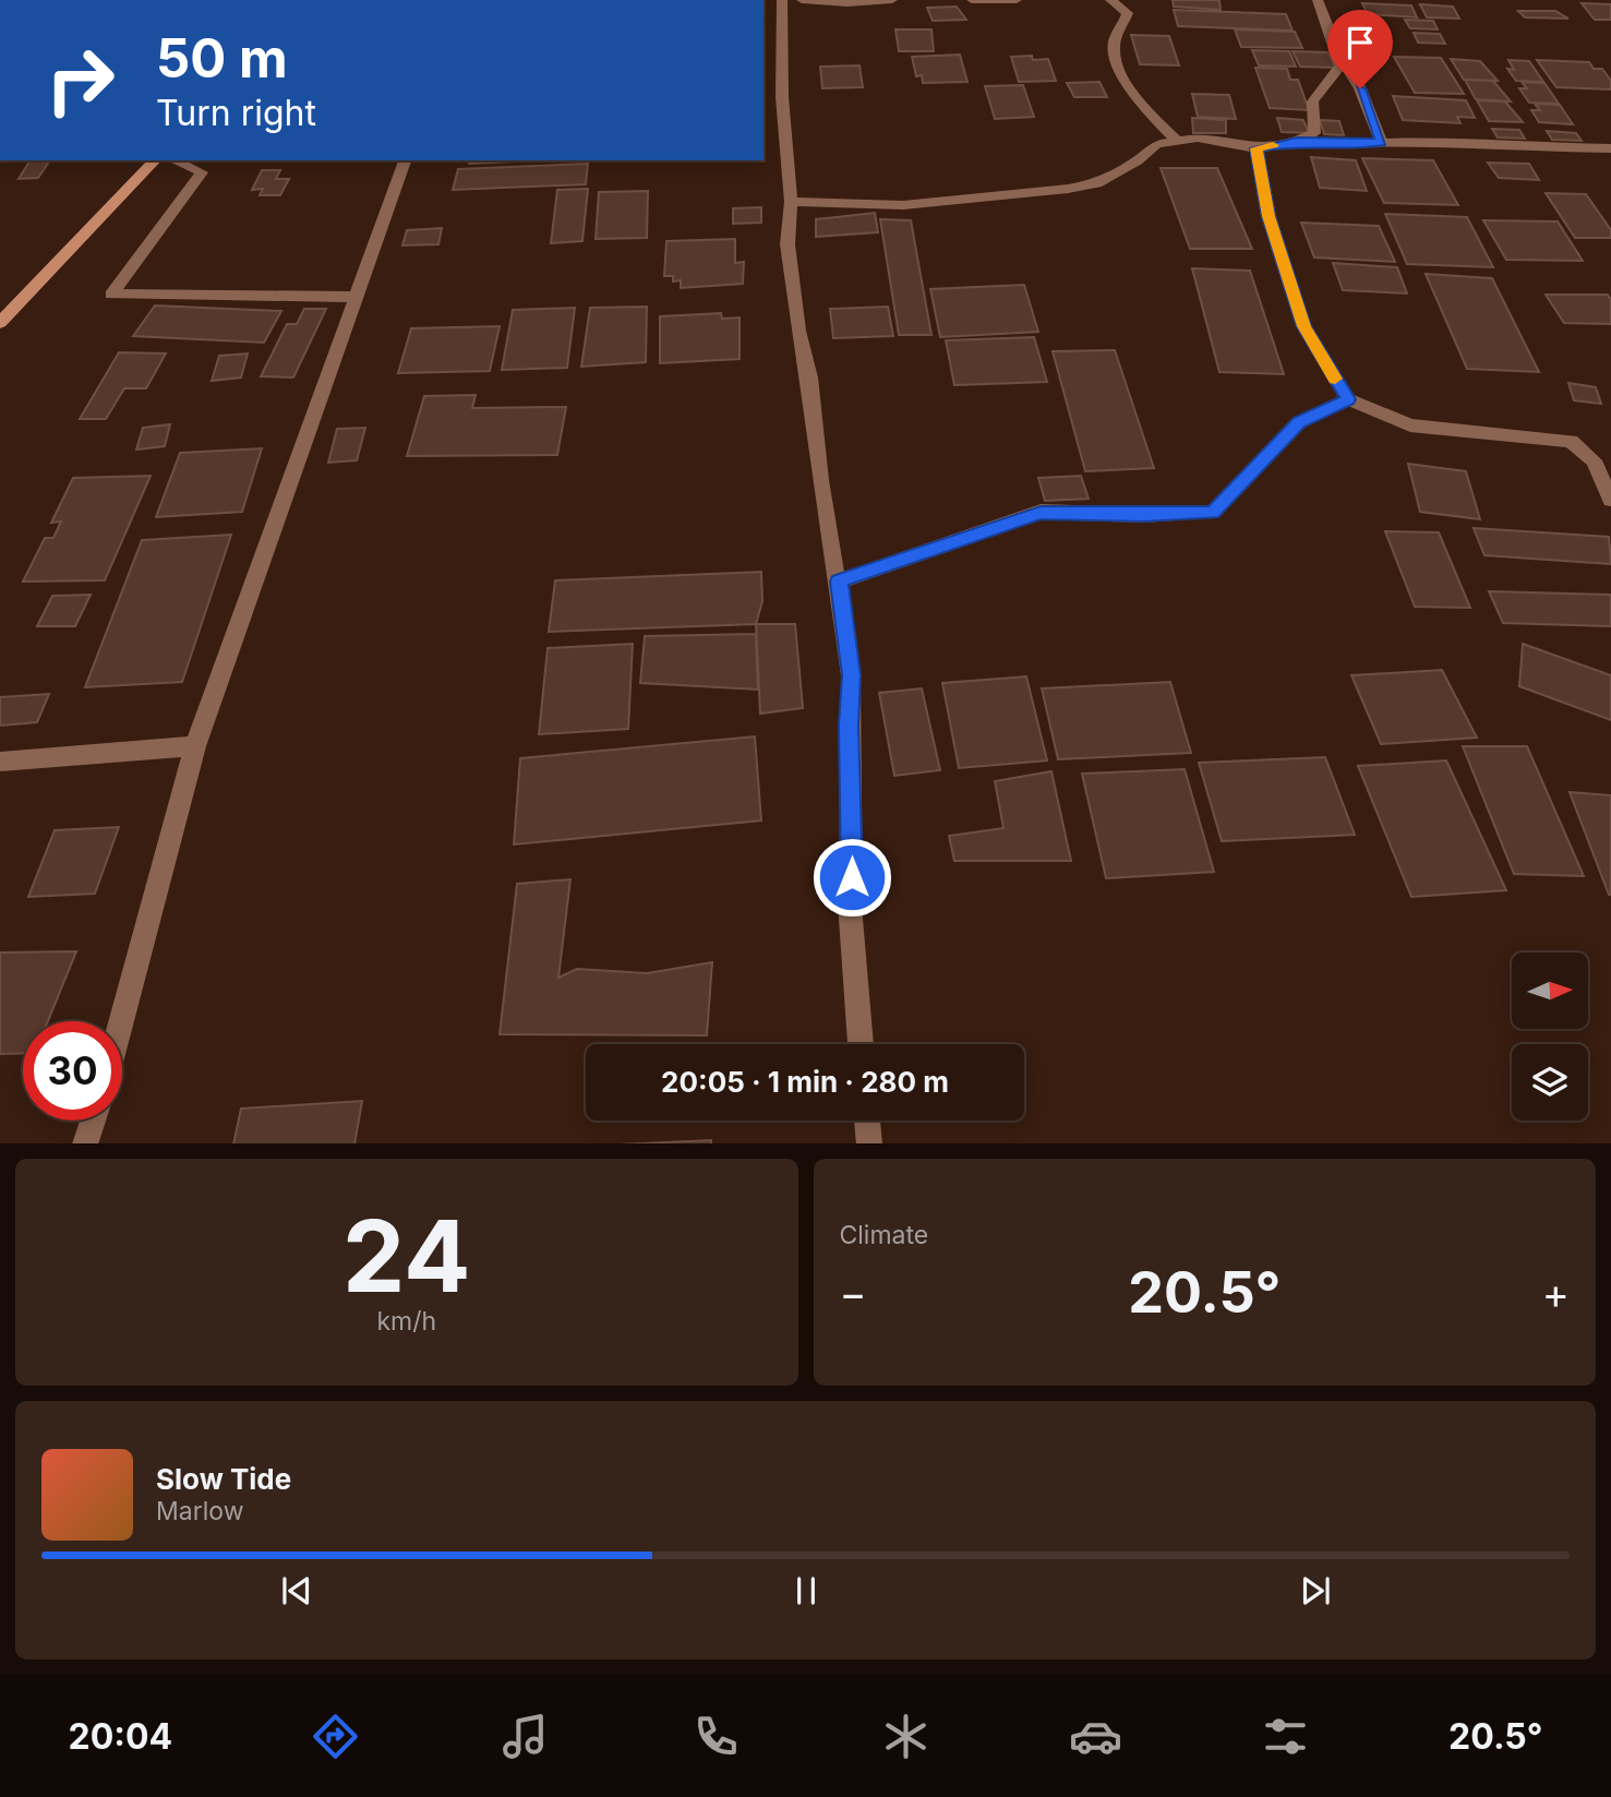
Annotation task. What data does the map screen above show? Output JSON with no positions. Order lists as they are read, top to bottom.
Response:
{
  "north": "right",
  "page": {
    "turn": ["50 m", "Turn right"],
    "limit": "30",
    "trip": "20:05 · 1 min · 280 m",
    "tile": [
      ["24", "km/h"],
      "Climate"
    ],
    "heat": ["−", "20.5°", "+"],
    "song": ["Slow Tide", "Marlow"],
    "tabs": ["20:04", "20.5°"]
  }
}
